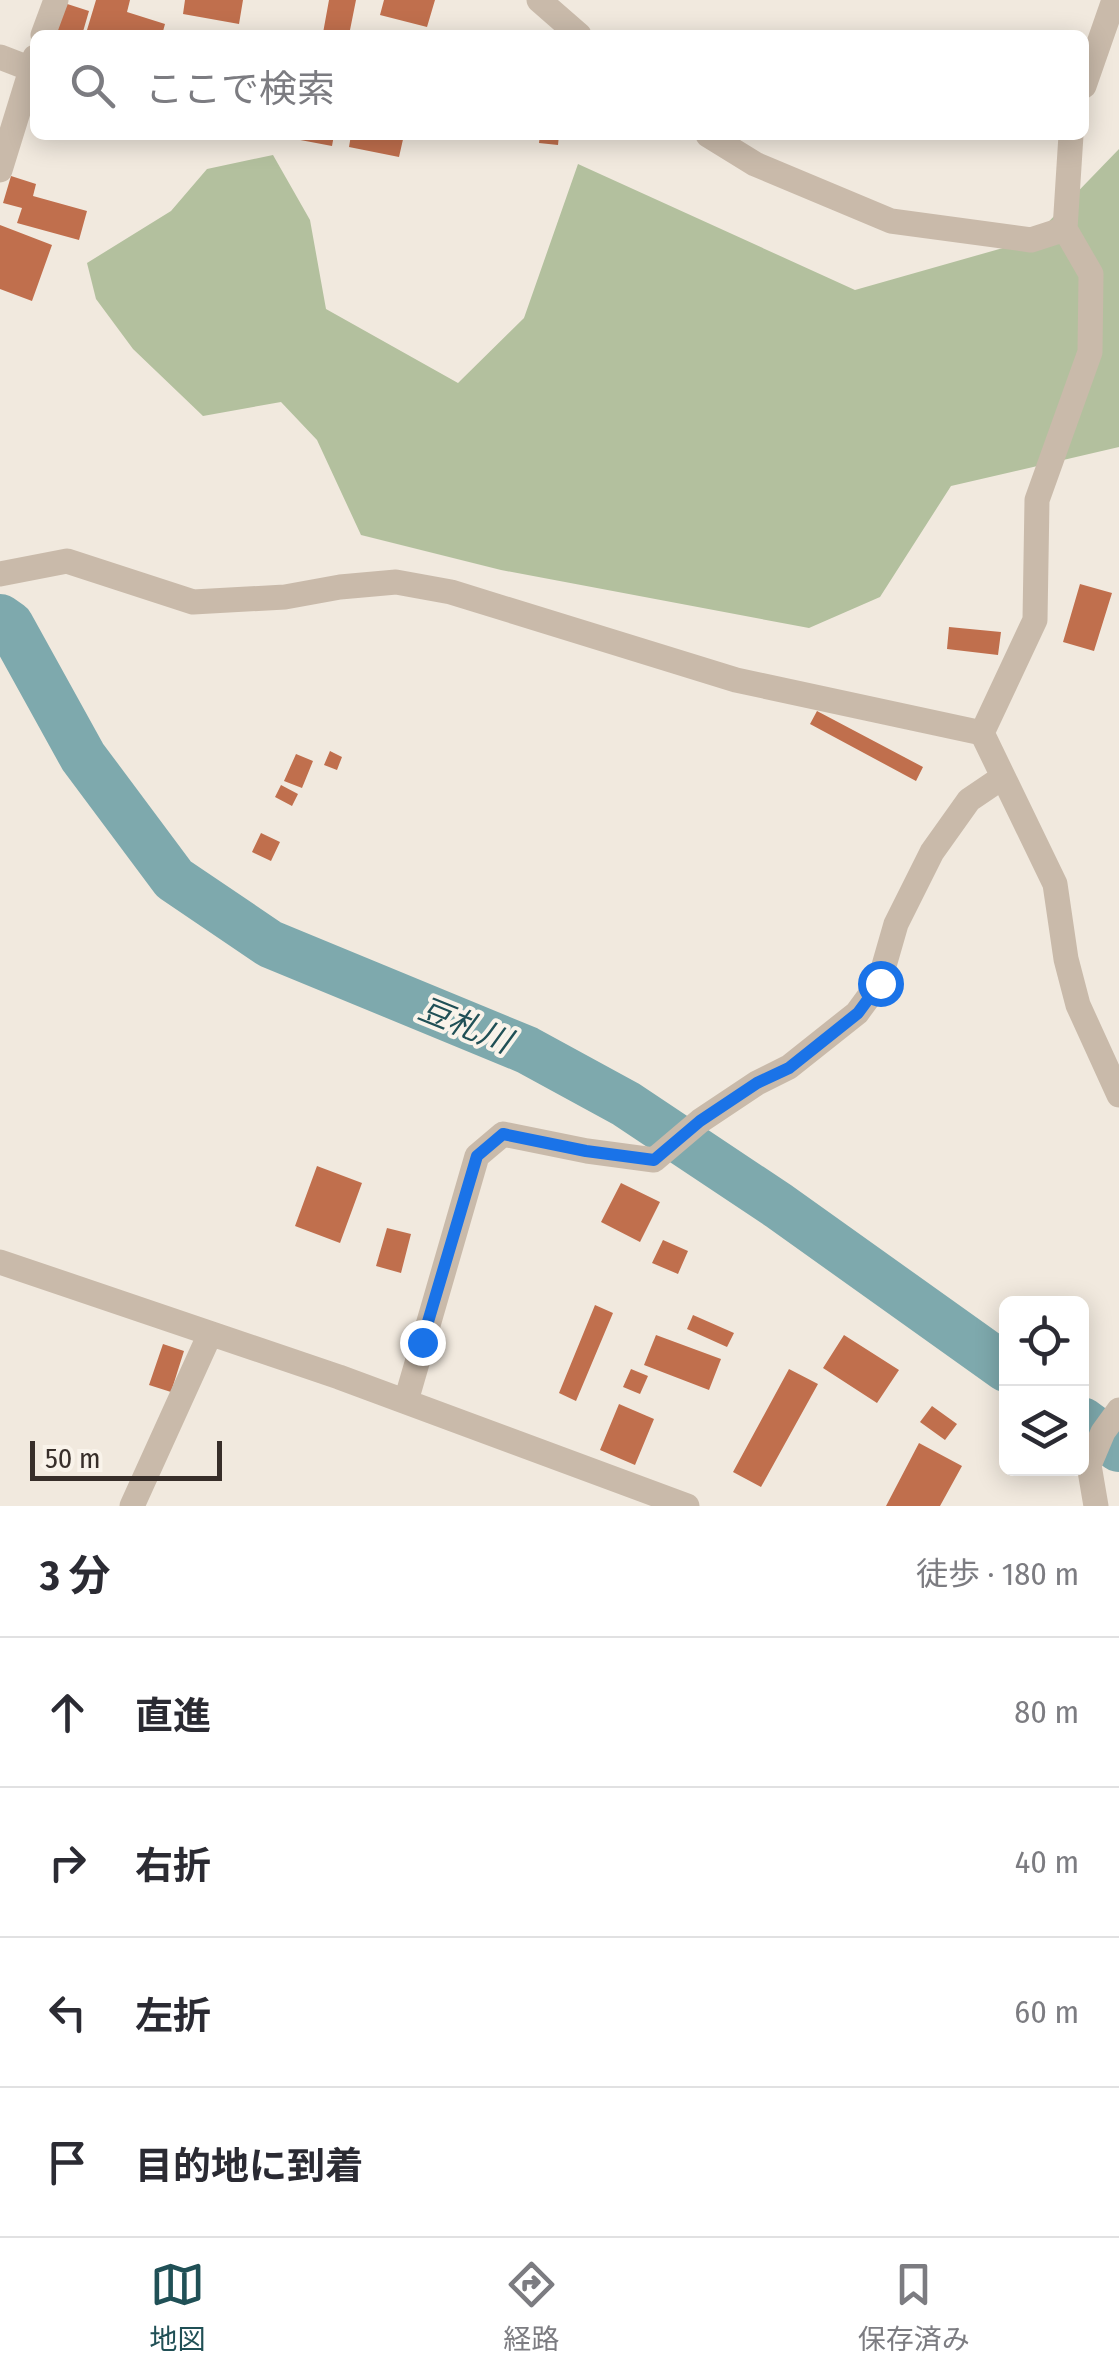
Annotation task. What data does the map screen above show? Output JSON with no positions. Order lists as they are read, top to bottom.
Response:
{
  "water": ["豆札川"],
  "scale_bar": "50 m",
  "page": {
    "search": "ここで検索",
    "scale": "50 m",
    "heading": ["3 分", "徒歩 · 180 m"],
    "list": [
      ["直進", "80 m"],
      ["右折", "40 m"],
      ["左折", "60 m"],
      "目的地に到着"
    ],
    "nav": ["地図", "経路", "保存済み"]
  }
}
